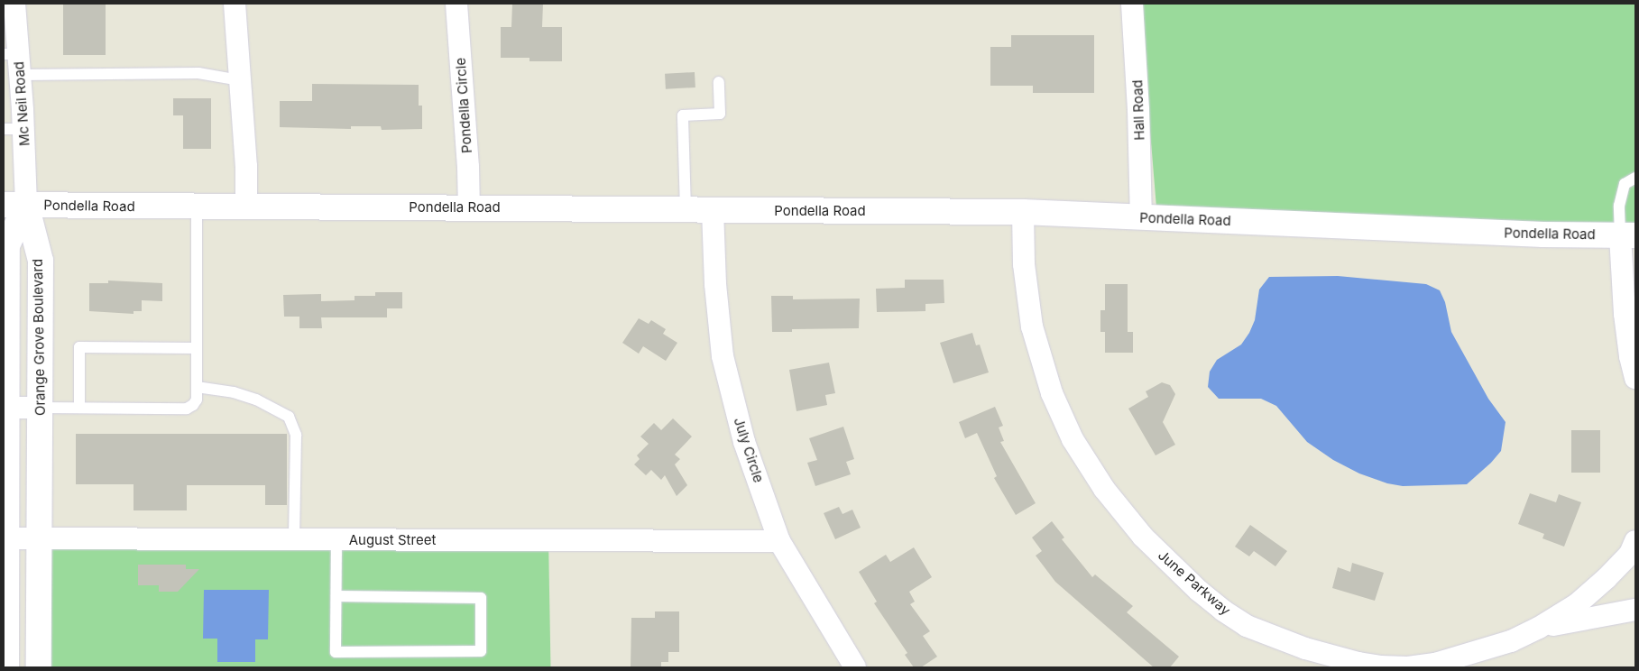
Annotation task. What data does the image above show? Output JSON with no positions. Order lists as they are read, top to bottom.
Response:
{
  "streets": {
    "main road": ["Pondella Road", "Orange Grove Boulevard"],
    "street": [
      "Mc Neil Road",
      "Pondella Circle",
      "Hall Road",
      "July Circle",
      "August Street",
      "June Parkway"
    ]
  },
  "crossings": [
    ["Mc Neil Road", "Pondella Road"],
    ["Mc Neil Road", "Orange Grove Boulevard"],
    ["Pondella Circle", "Pondella Road"],
    ["Hall Road", "Pondella Road"],
    ["Pondella Road", "Orange Grove Boulevard"],
    ["Pondella Road", "July Circle"],
    ["Pondella Road", "June Parkway"],
    ["Orange Grove Boulevard", "August Street"],
    ["July Circle", "August Street"]
  ]
}
